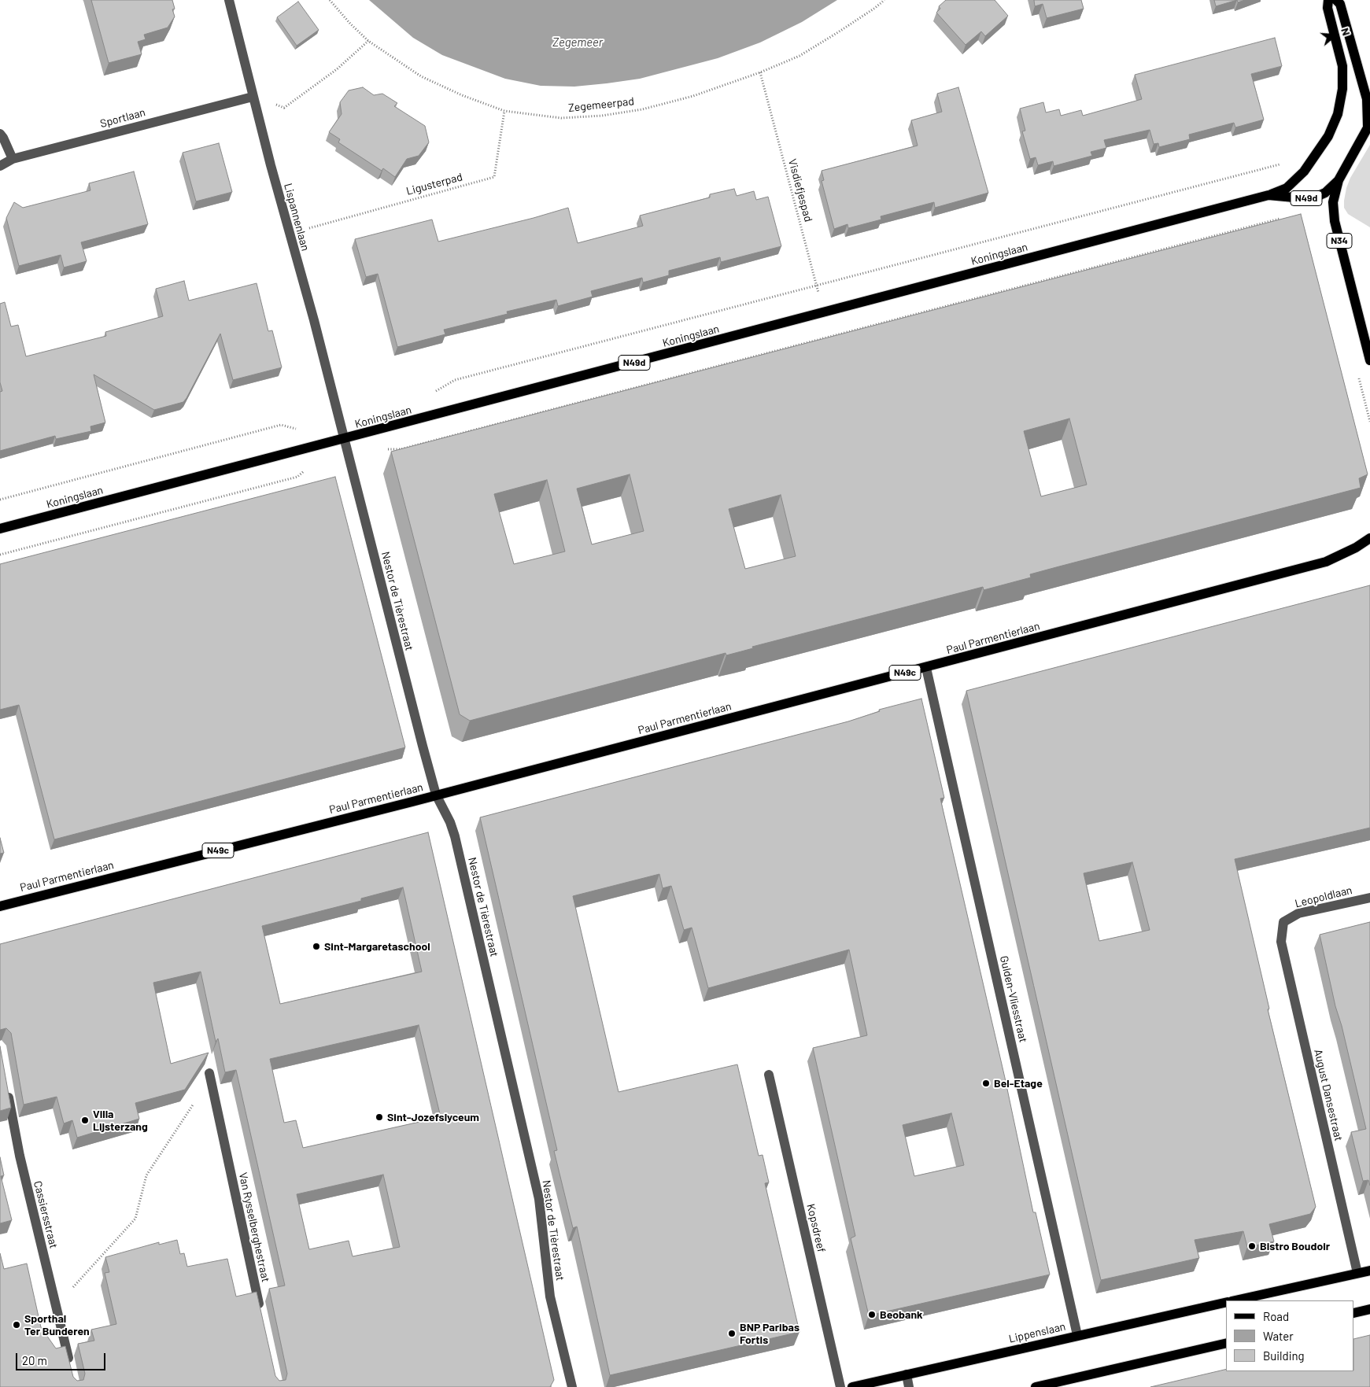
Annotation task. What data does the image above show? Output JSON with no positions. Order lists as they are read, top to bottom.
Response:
{
  "streets": {
    "main road": [
      "N49d",
      "N34",
      "Koningslaan",
      "Paul Parmentierlaan",
      "N49c",
      "Lippenslaan"
    ],
    "street": [
      "Sportlaan",
      "Lispannenlaan",
      "Nestor de Tièrestraat",
      "Leopoldlaan",
      "Gulden-Vliesstraat",
      "August Dansestraat",
      "Cassiersstraat",
      "Van Rysselberghestraat",
      "Kopsdreef"
    ],
    "path": ["Zegemeerpad", "Ligusterpad", "Visdiefjespad"]
  },
  "crossings": [
    ["Zegemeerpad", "Ligusterpad"],
    ["Zegemeerpad", "Visdiefjespad"],
    ["Sportlaan", "Lispannenlaan"],
    ["Visdiefjespad", "Koningslaan"],
    ["N49d", "N34"],
    ["N49d", "Koningslaan"],
    ["Lispannenlaan", "Koningslaan"],
    ["Lispannenlaan", "Nestor de Tièrestraat"],
    ["Koningslaan", "Nestor de Tièrestraat"],
    ["Nestor de Tièrestraat", "Paul Parmentierlaan"],
    ["Paul Parmentierlaan", "Gulden-Vliesstraat"],
    ["Leopoldlaan", "August Dansestraat"],
    ["Gulden-Vliesstraat", "Lippenslaan"]
  ],
  "water": ["Zegemeer"],
  "places": [
    "Sint-Margaretaschool",
    "Bel-Etage",
    "Sint-Jozefslyceum",
    "Villa Lijsterzang",
    "Bistro Boudoir",
    "Beobank",
    "Sporthal Ter Bunderen",
    "BNP Paribas Fortis"
  ],
  "legend": ["Road", "Water", "Building"],
  "scale_bar": "20 m",
  "north": "right"
}
